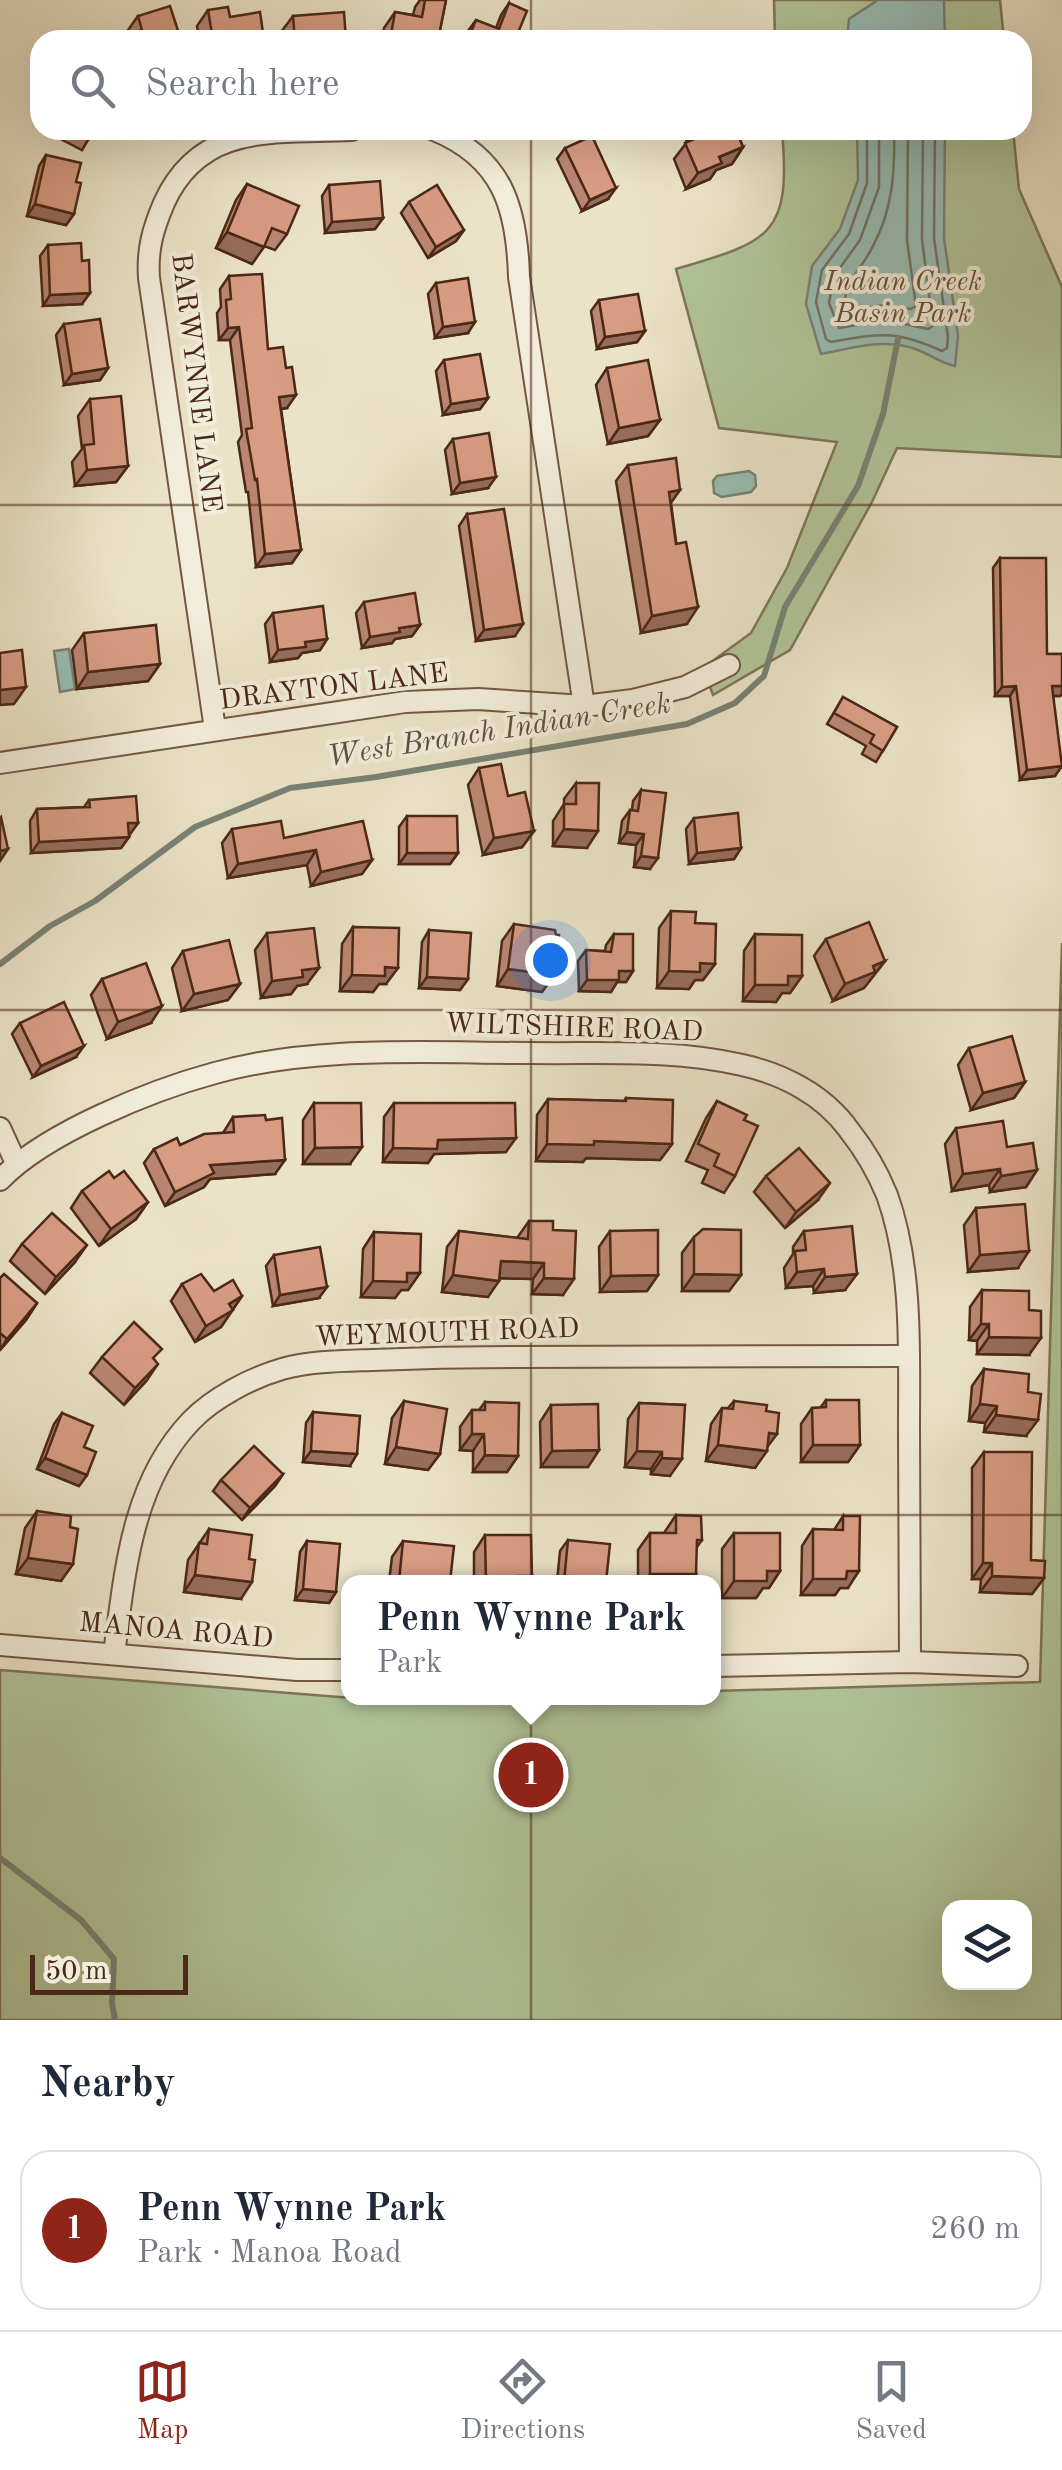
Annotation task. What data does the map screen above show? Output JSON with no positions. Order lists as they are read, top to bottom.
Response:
{
  "streets": {
    "street": [
      "BARWYNNE LANE",
      "DRAYTON LANE",
      "WILTSHIRE ROAD",
      "WEYMOUTH ROAD",
      "MANOA ROAD"
    ]
  },
  "crossings": [
    ["BARWYNNE LANE", "DRAYTON LANE"],
    ["WILTSHIRE ROAD", "WEYMOUTH ROAD"],
    ["WEYMOUTH ROAD", "MANOA ROAD"]
  ],
  "water": ["West Branch Indian Creek"],
  "parks": ["Indian Creek Basin Park"],
  "scale_bar": "50 m",
  "page": {
    "search": "Search here",
    "popup": ["Penn Wynne Park", "Park"],
    "pins": "1",
    "scale": "50 m",
    "heading": "Nearby",
    "list": [
      {
        "mark": "1",
        "name": "Penn Wynne Park",
        "note": "Park · Manoa Road",
        "value": "260 m"
      }
    ],
    "nav": ["Map", "Directions", "Saved"]
  }
}
